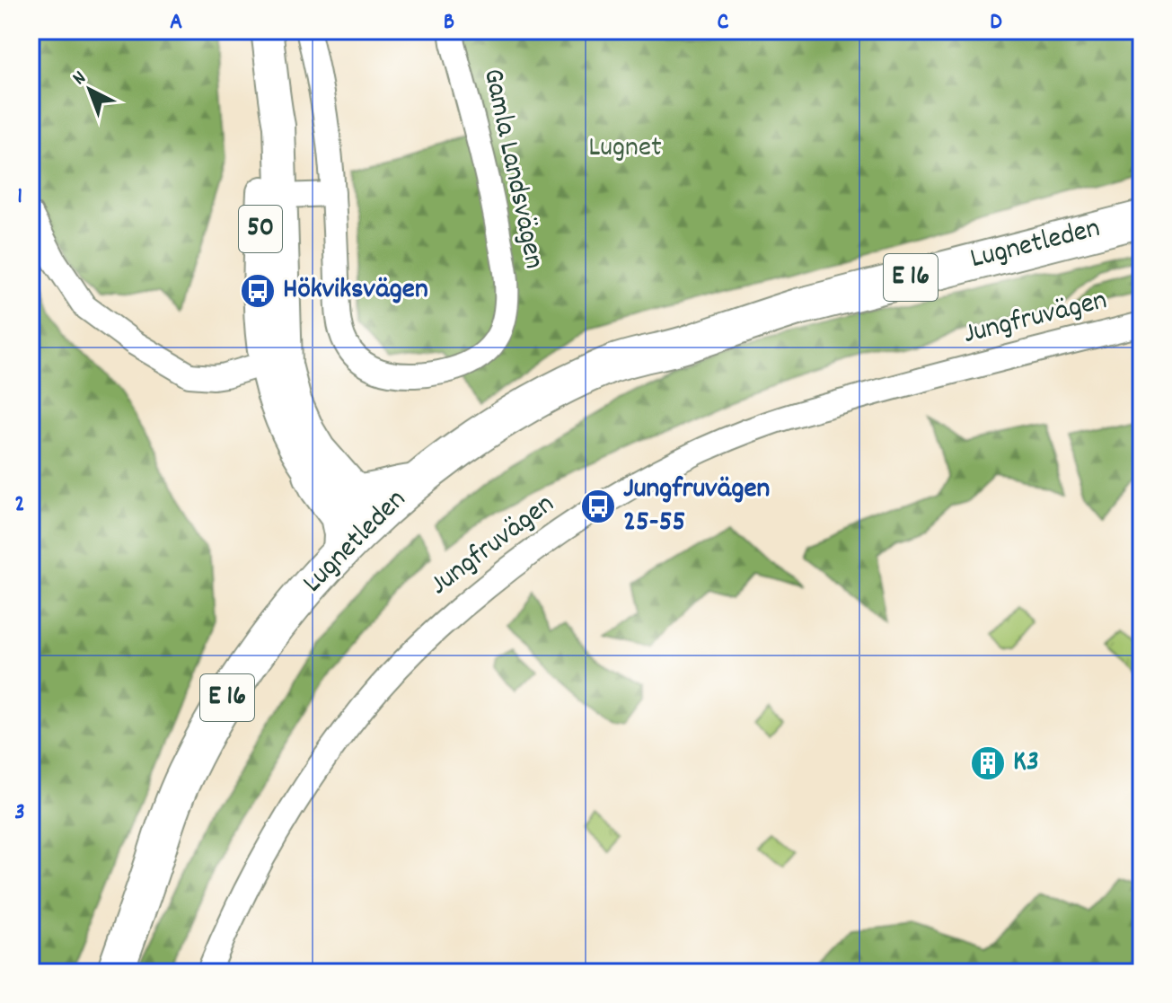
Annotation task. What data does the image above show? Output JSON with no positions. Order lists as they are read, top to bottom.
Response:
{
  "streets": {
    "highway": ["50", "Lugnetleden", "E 16"],
    "street": ["Gamla Landsvägen", "Jungfruvägen"]
  },
  "crossings": [
    ["50", "Lugnetleden"]
  ],
  "parks": ["Lugnet"],
  "places": {
    "bus stop": ["Hökviksvägen", "Jungfruvägen 25-55"],
    "building": ["K3"]
  },
  "north": "top left",
  "grid": {
    "columns": [
      "A",
      "B",
      "C",
      "D"
    ],
    "rows": ["1", "2", "3"]
  }
}
